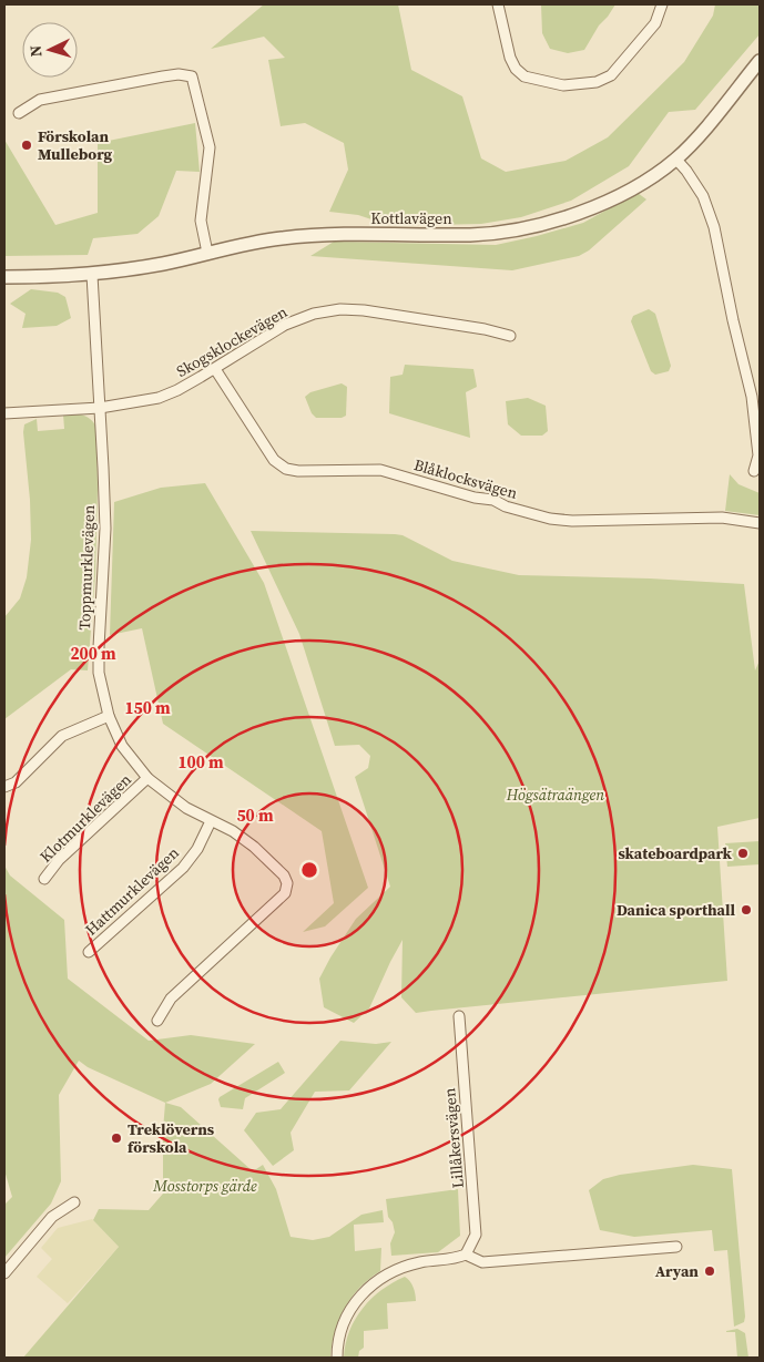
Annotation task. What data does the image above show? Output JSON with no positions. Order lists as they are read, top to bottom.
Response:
{
  "streets": {
    "street": [
      "Kottlavägen",
      "Skogsklockevägen",
      "Blåklocksvägen",
      "Toppmurklevägen",
      "Klotmurklevägen",
      "Hattmurklevägen",
      "Lillåkersvägen"
    ]
  },
  "crossings": [
    ["Kottlavägen", "Toppmurklevägen"],
    ["Skogsklockevägen", "Blåklocksvägen"],
    ["Skogsklockevägen", "Toppmurklevägen"],
    ["Toppmurklevägen", "Klotmurklevägen"],
    ["Toppmurklevägen", "Hattmurklevägen"]
  ],
  "parks": ["Högsätraängen", "Mosstorps gärde"],
  "places": [
    "Förskolan Mulleborg",
    "skateboardpark",
    "Danica sporthall",
    "Treklöverns förskola",
    "Aryan"
  ],
  "north": "left",
  "rings": [
    "200 m",
    "150 m",
    "100 m",
    "50 m"
  ]
}
